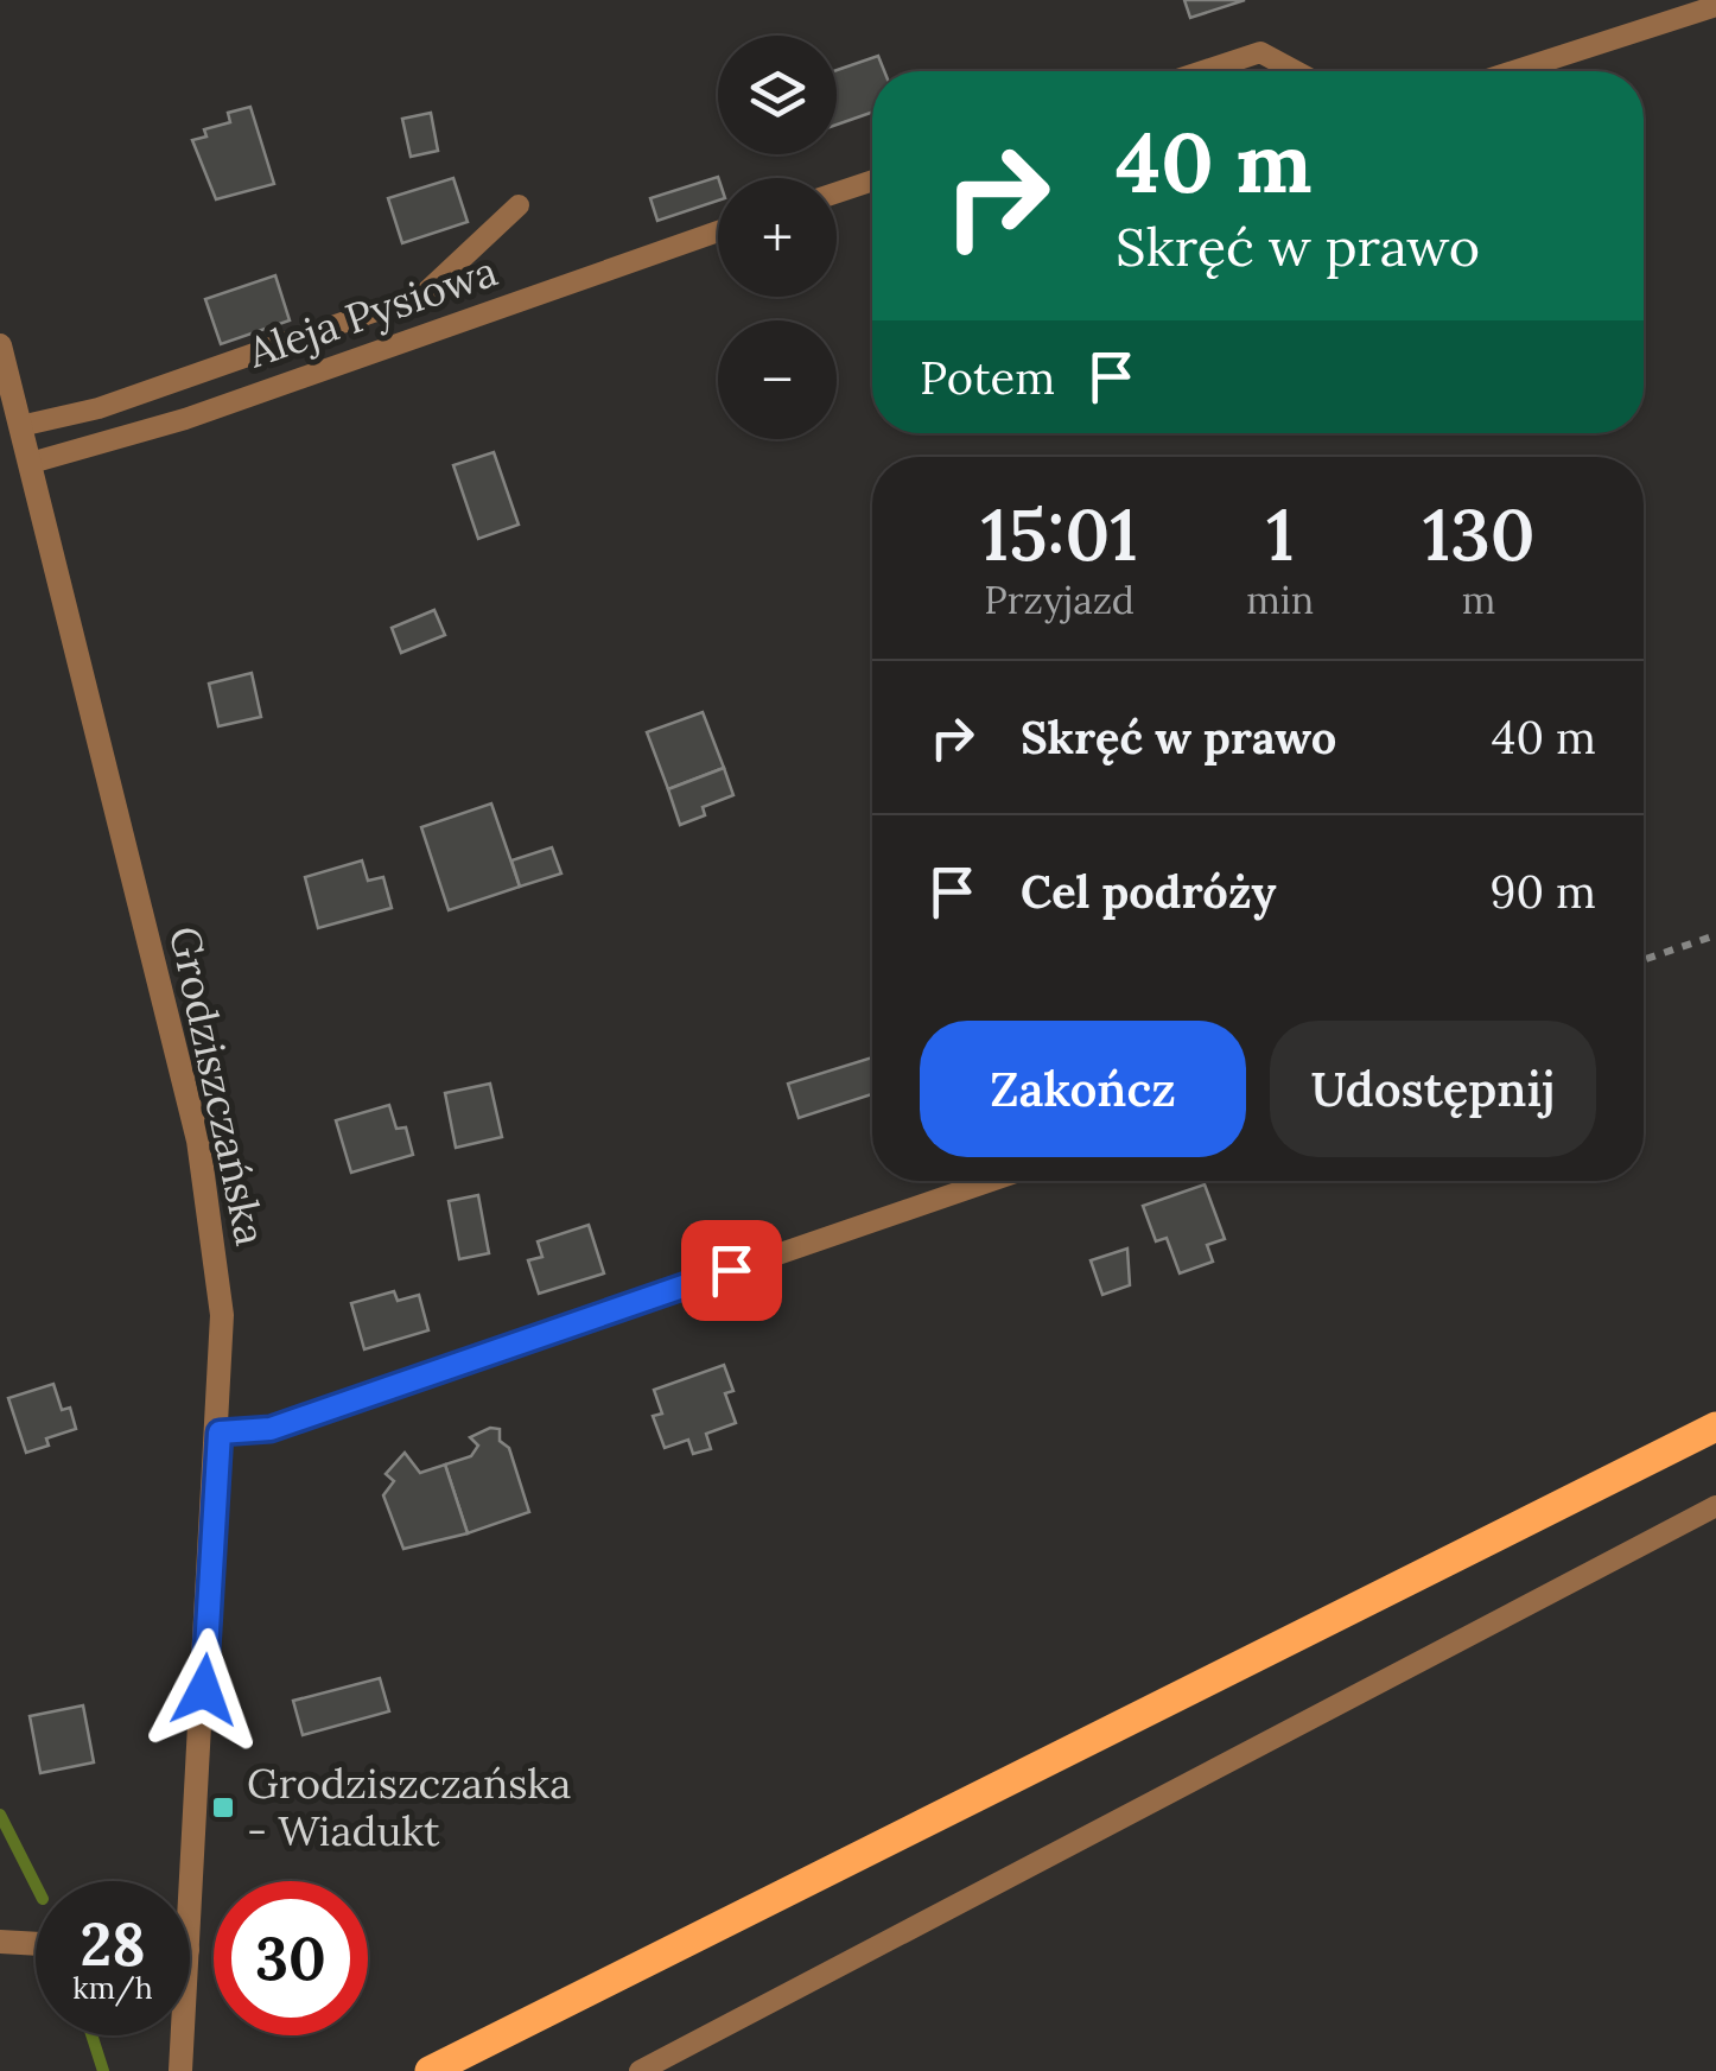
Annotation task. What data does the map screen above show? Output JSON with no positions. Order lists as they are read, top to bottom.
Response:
{
  "streets": {
    "street": ["Grodziszczańska"],
    "lane": ["Aleja Pysiowa"]
  },
  "crossings": [
    ["Aleja Pysiowa", "Grodziszczańska"]
  ],
  "places": {
    "transit": ["Grodziszczańska - Wiadukt"]
  },
  "page": {
    "map_buttons": ["+", "−"],
    "turn": ["40 m", "Skręć w prawo"],
    "then": "Potem",
    "eta": [
      "15:01",
      "Przyjazd",
      "1",
      "min",
      "130",
      "m"
    ],
    "list": [
      {
        "name": "Skręć w prawo",
        "value": "40 m"
      },
      {
        "name": "Cel podróży",
        "value": "90 m"
      }
    ],
    "buttons": ["Zakończ", "Udostępnij"],
    "speed": "28 km/h",
    "limit": "30"
  }
}
